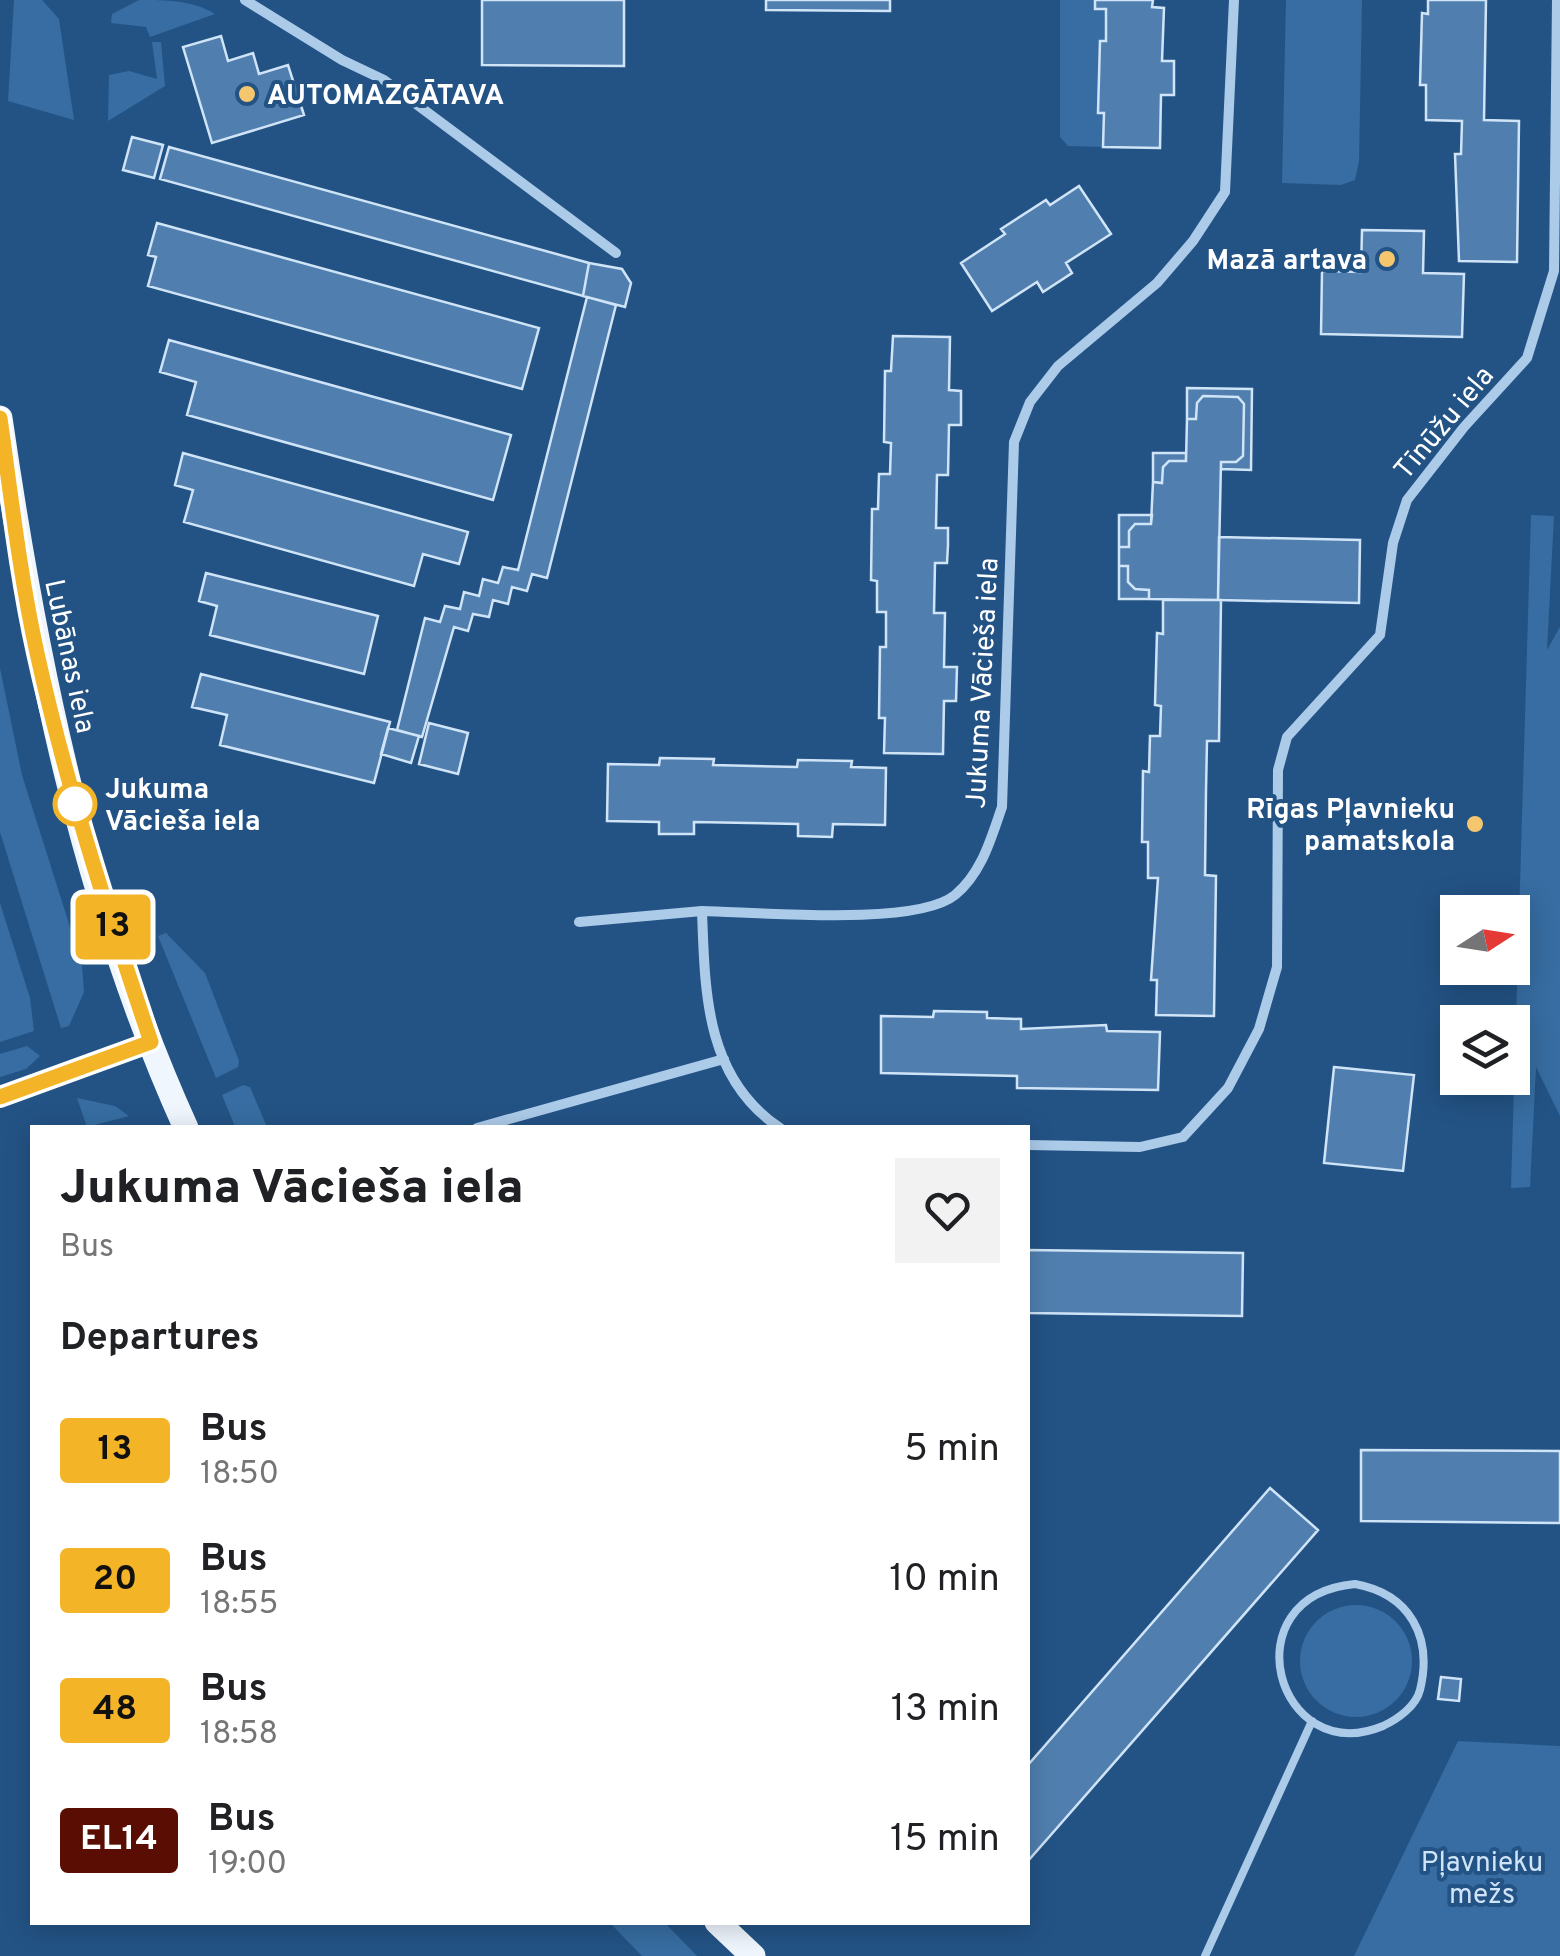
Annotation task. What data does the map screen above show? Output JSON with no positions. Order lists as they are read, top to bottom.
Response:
{
  "streets": {
    "main road": ["Lubānas iela"],
    "street": ["Tīnūžu iela", "Jukuma Vācieša iela"]
  },
  "parks": ["Pļavnieku mežs"],
  "places": [
    "AUTOMAZGĀTAVA",
    "Mazā artava",
    "Jukuma Vācieša iela",
    "Rīgas Pļavnieku pamatskola"
  ],
  "lines": ["bus line 13"],
  "north": "right",
  "page": {
    "on_map": "13",
    "heading": [
      ["Jukuma Vācieša iela", "Bus"],
      "Departures"
    ],
    "list": [
      {
        "mark": "13",
        "name": "Bus",
        "note": "18:50",
        "value": "5 min"
      },
      {
        "mark": "20",
        "name": "Bus",
        "note": "18:55",
        "value": "10 min"
      },
      {
        "mark": "48",
        "name": "Bus",
        "note": "18:58",
        "value": "13 min"
      },
      {
        "mark": "EL14",
        "name": "Bus",
        "note": "19:00",
        "value": "15 min"
      }
    ]
  }
}
